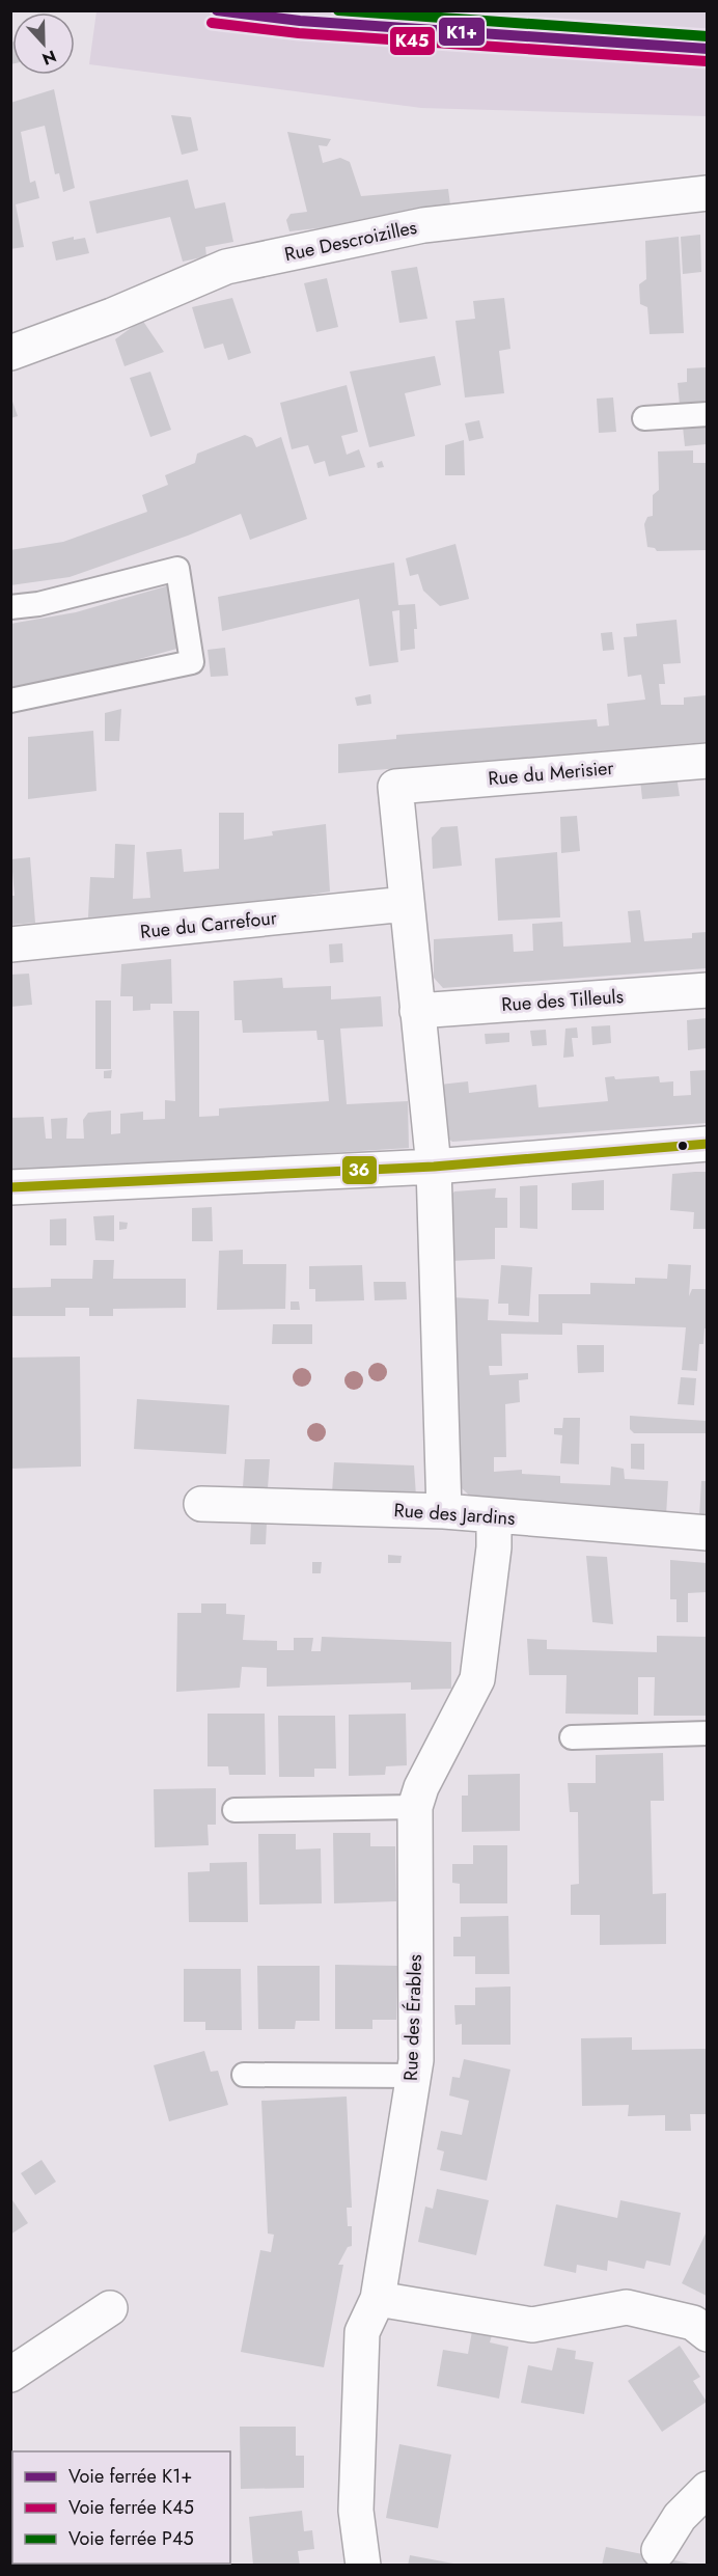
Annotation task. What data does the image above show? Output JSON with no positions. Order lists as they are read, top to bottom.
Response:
{
  "streets": {
    "street": [
      "Rue Descroizilles",
      "Rue du Merisier",
      "Rue du Carrefour",
      "Rue des Tilleuls",
      "Rue des Jardins",
      "Rue des Érables"
    ]
  },
  "crossings": [
    ["Rue du Merisier", "Rue du Carrefour"],
    ["Rue des Jardins", "Rue des Érables"]
  ],
  "lines": [
    "rail line K1+",
    "rail line P45",
    "rail line K45",
    "transit line 36"
  ],
  "legend": ["Voie ferrée K1+", "Voie ferrée K45", "Voie ferrée P45"],
  "north": "bottom"
}
